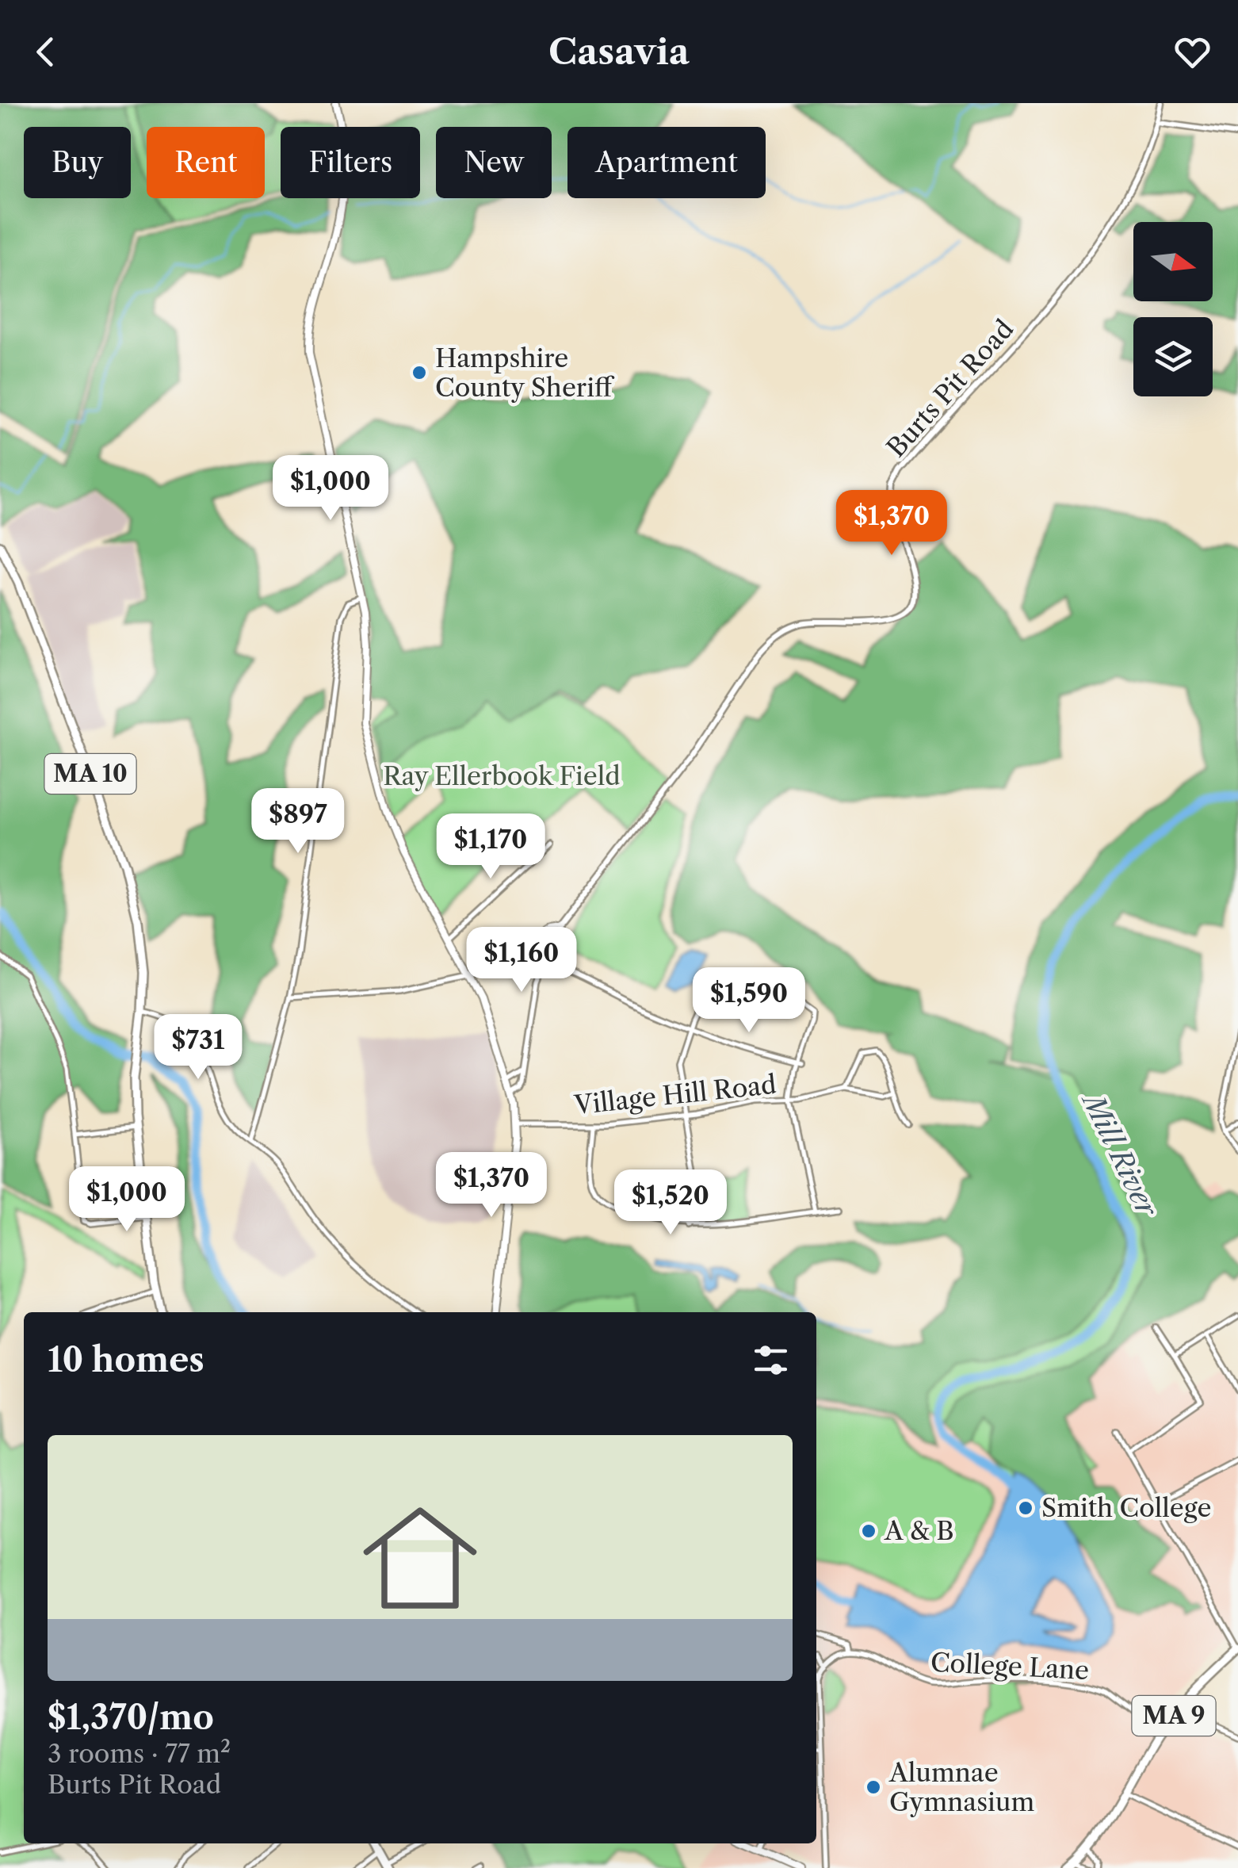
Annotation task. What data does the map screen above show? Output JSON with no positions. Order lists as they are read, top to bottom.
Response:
{
  "streets": {
    "main road": ["MA 10", "MA 9"],
    "street": ["Burts Pit Road", "Village Hill Road", "College Lane"]
  },
  "crossings": [
    ["College Lane", "MA 9"]
  ],
  "water": ["Mill River"],
  "parks": ["Ray Ellerbook Field"],
  "places": [
    "Hampshire County Sheriff",
    "Smith College",
    "A & B",
    "Alumnae Gymnasium"
  ],
  "north": "right",
  "page": {
    "header": "Casavia",
    "chip": [
      "Buy",
      "Rent",
      "Filters",
      "New",
      "Apartment"
    ],
    "price": [
      "$1,000",
      "$1,370",
      "$897",
      "$1,170",
      "$1,160",
      "$1,590",
      "$731",
      "$1,370",
      "$1,000",
      "$1,520"
    ],
    "heading": "10 homes",
    "list": [
      {
        "name": "$1,370/mo",
        "note": "3 rooms · 77 m² · Burts Pit Road"
      }
    ]
  }
}
